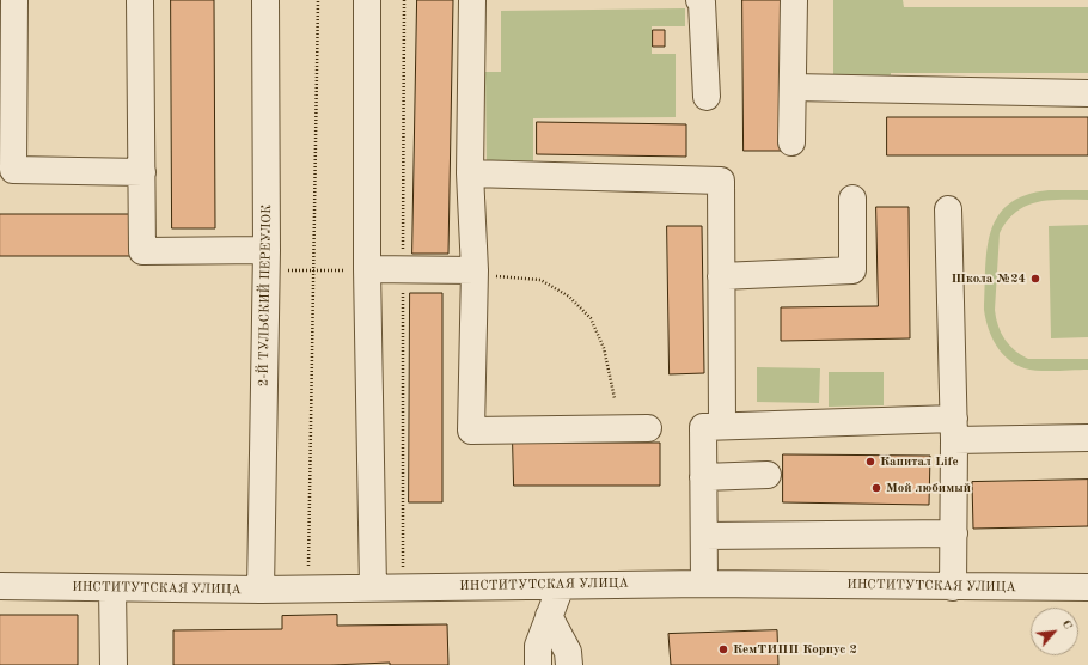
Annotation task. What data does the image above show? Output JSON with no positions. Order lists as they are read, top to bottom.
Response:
{
  "streets": {
    "street": ["2-Й ТУЛЬСКИЙ ПЕРЕУЛОК", "ИНСТИТУТСКАЯ УЛИЦА"]
  },
  "crossings": [
    ["2-Й ТУЛЬСКИЙ ПЕРЕУЛОК", "ИНСТИТУТСКАЯ УЛИЦА"]
  ],
  "places": [
    "Школа №24",
    "Капитал Life",
    "Мой любимый",
    "КемТИПП Корпус 2"
  ],
  "north": "top right"
}
